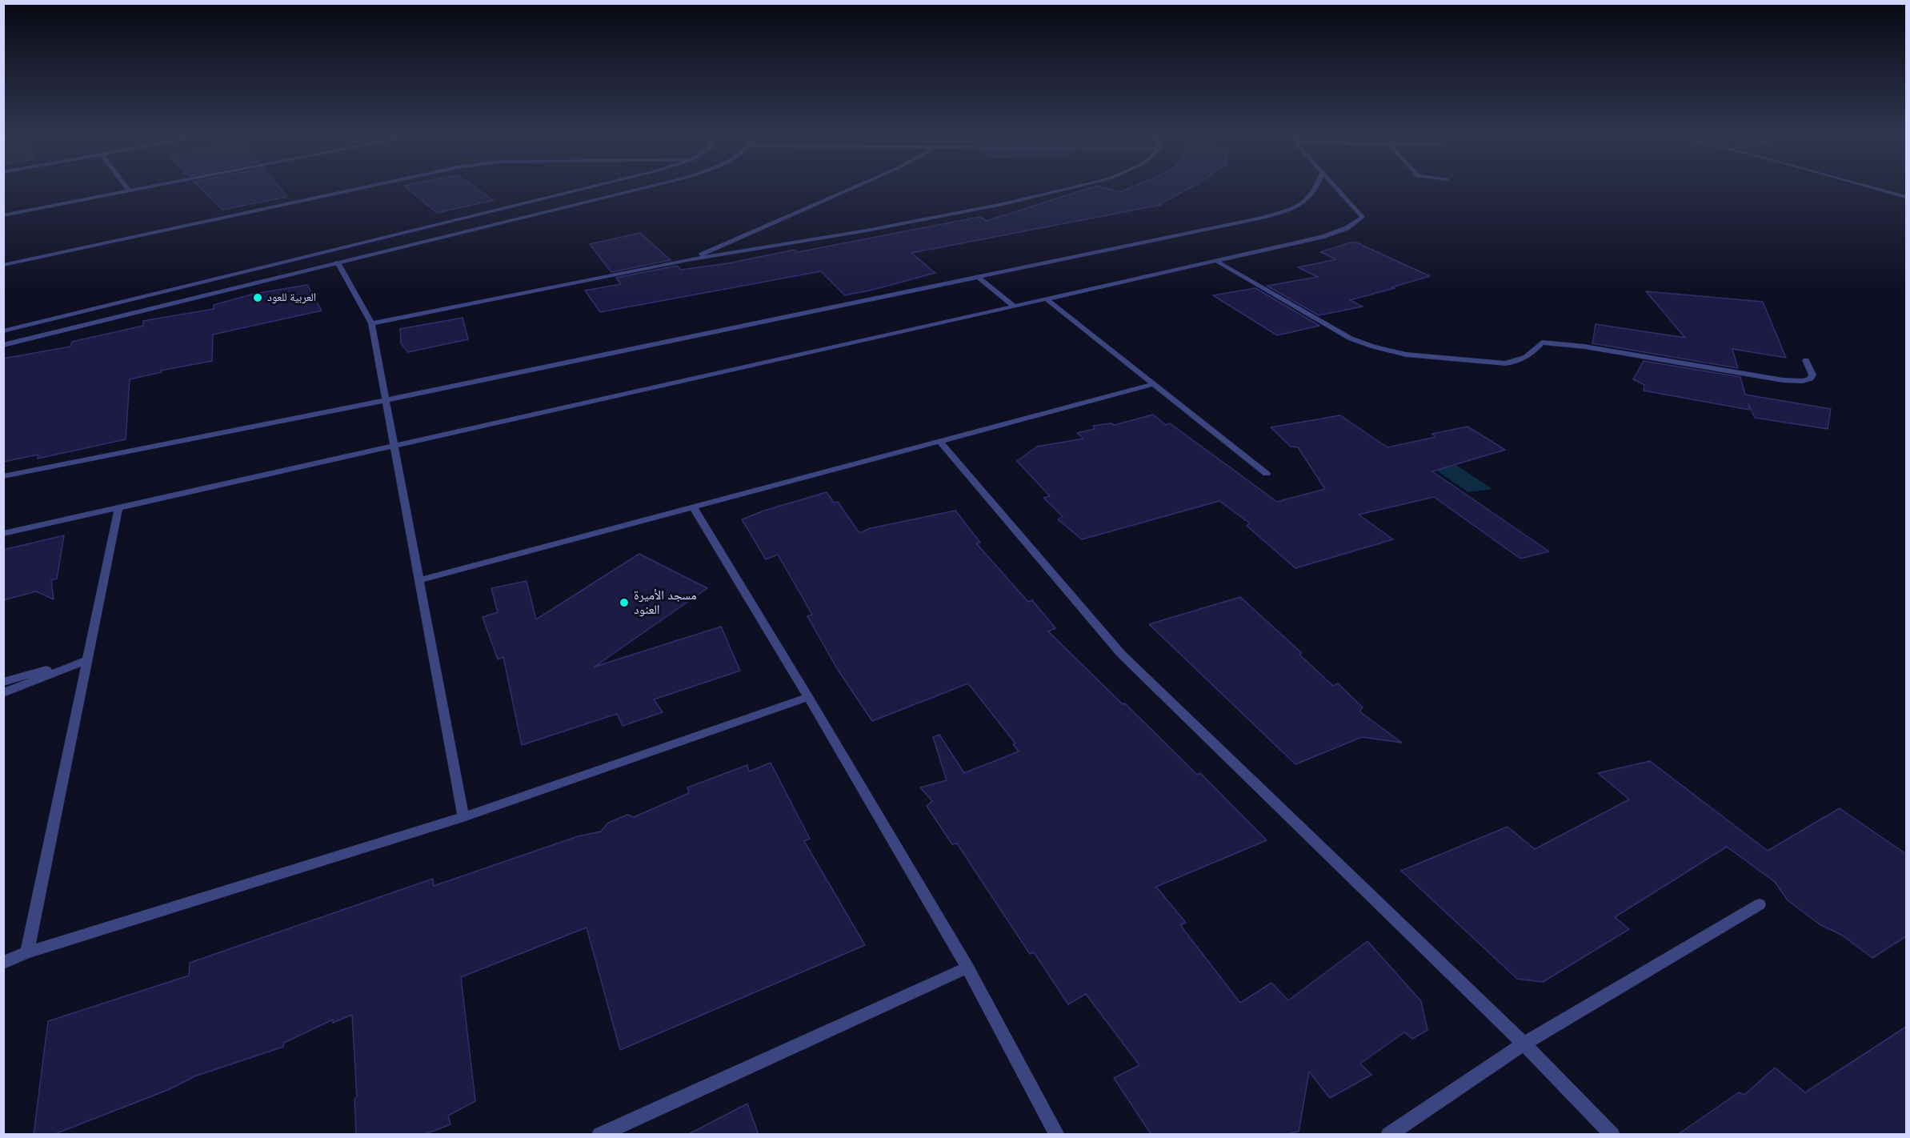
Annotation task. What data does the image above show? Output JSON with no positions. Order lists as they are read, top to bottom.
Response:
{
  "places": ["العربية للعود", "مسجد الأميرة العنود"]
}
